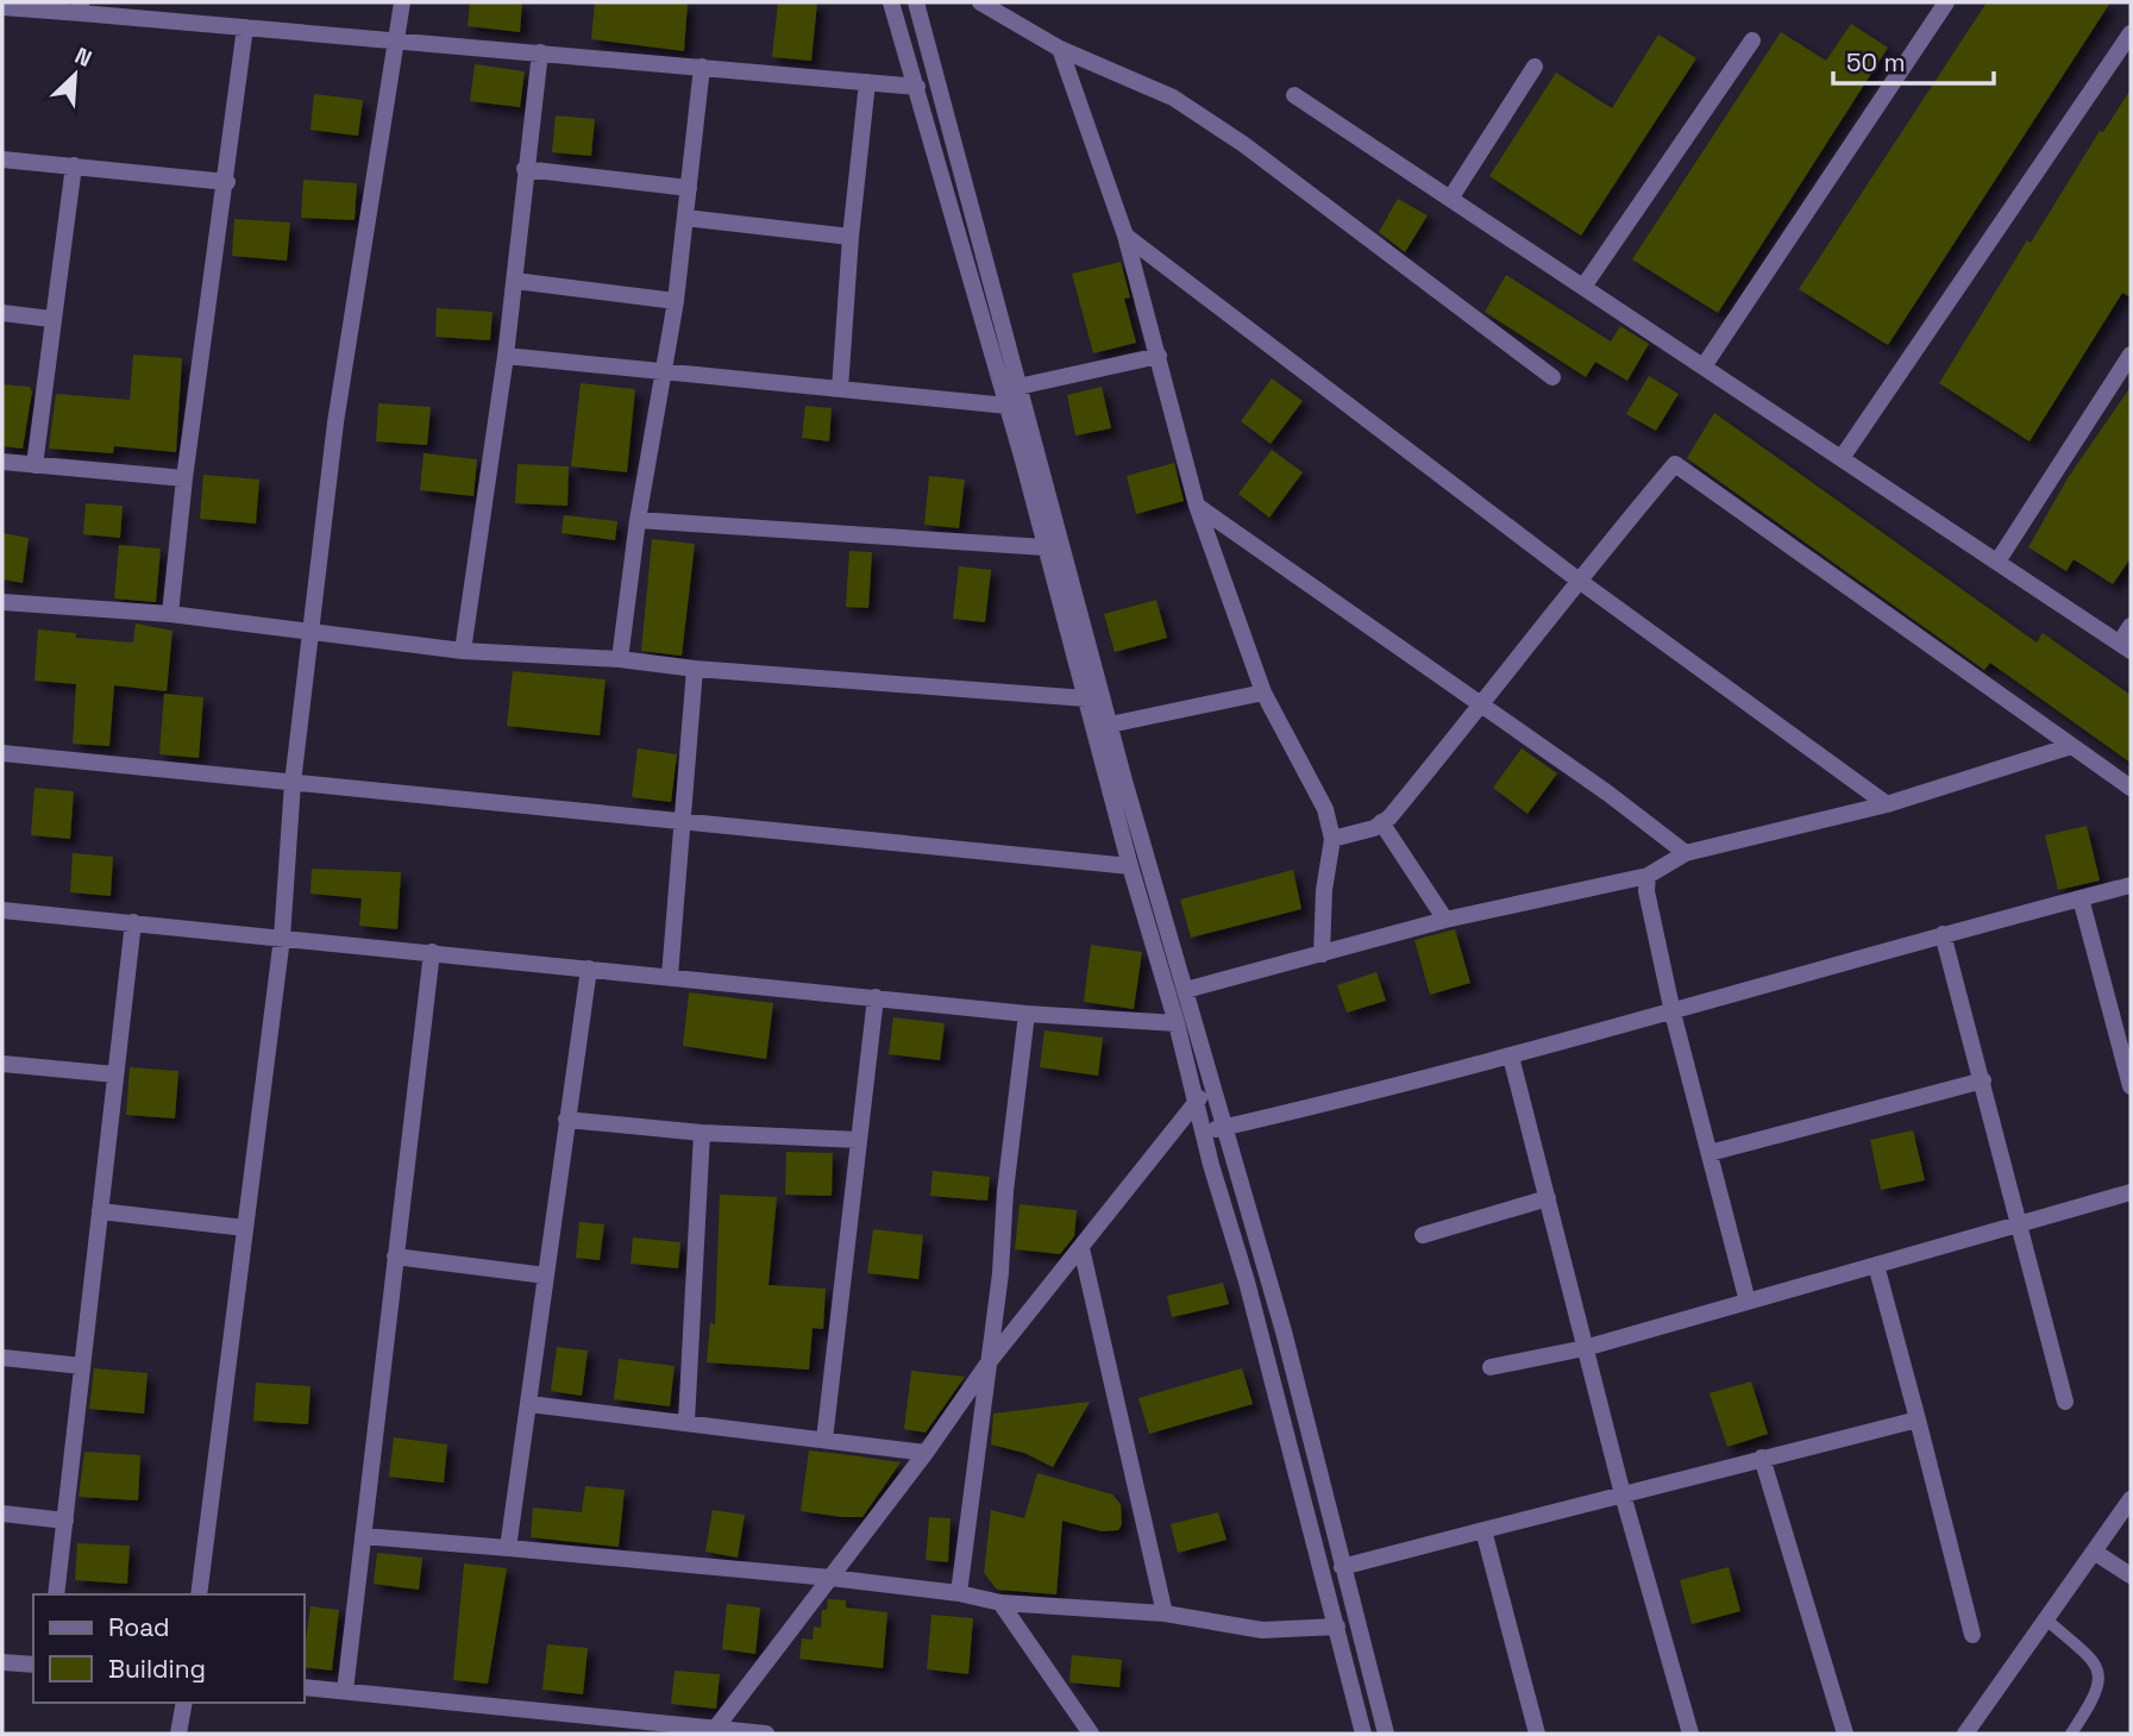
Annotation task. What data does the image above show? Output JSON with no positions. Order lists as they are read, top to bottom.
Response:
{
  "legend": ["Road", "Building"],
  "scale_bar": "50 m",
  "north": "top right"
}
